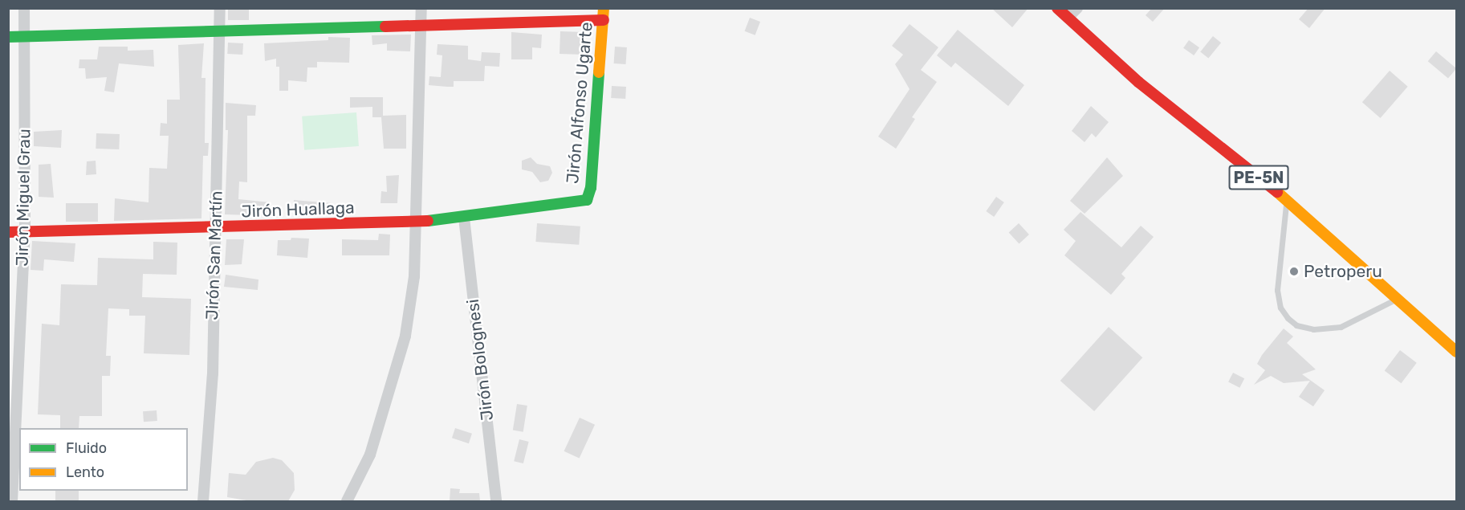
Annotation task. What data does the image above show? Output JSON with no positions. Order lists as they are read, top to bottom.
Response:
{
  "streets": {
    "main road": ["Jirón Alfonso Ugarte", "PE-5N", "Jirón Huallaga"],
    "street": ["Jirón Miguel Grau", "Jirón San Martín", "Jirón Bolognesi"]
  },
  "crossings": [
    ["Jirón Alfonso Ugarte", "Jirón Huallaga"],
    ["Jirón Miguel Grau", "Jirón Huallaga"],
    ["Jirón Huallaga", "Jirón San Martín"],
    ["Jirón Huallaga", "Jirón Bolognesi"]
  ],
  "places": ["Petroperu"],
  "legend": ["Fluido", "Lento"]
}
